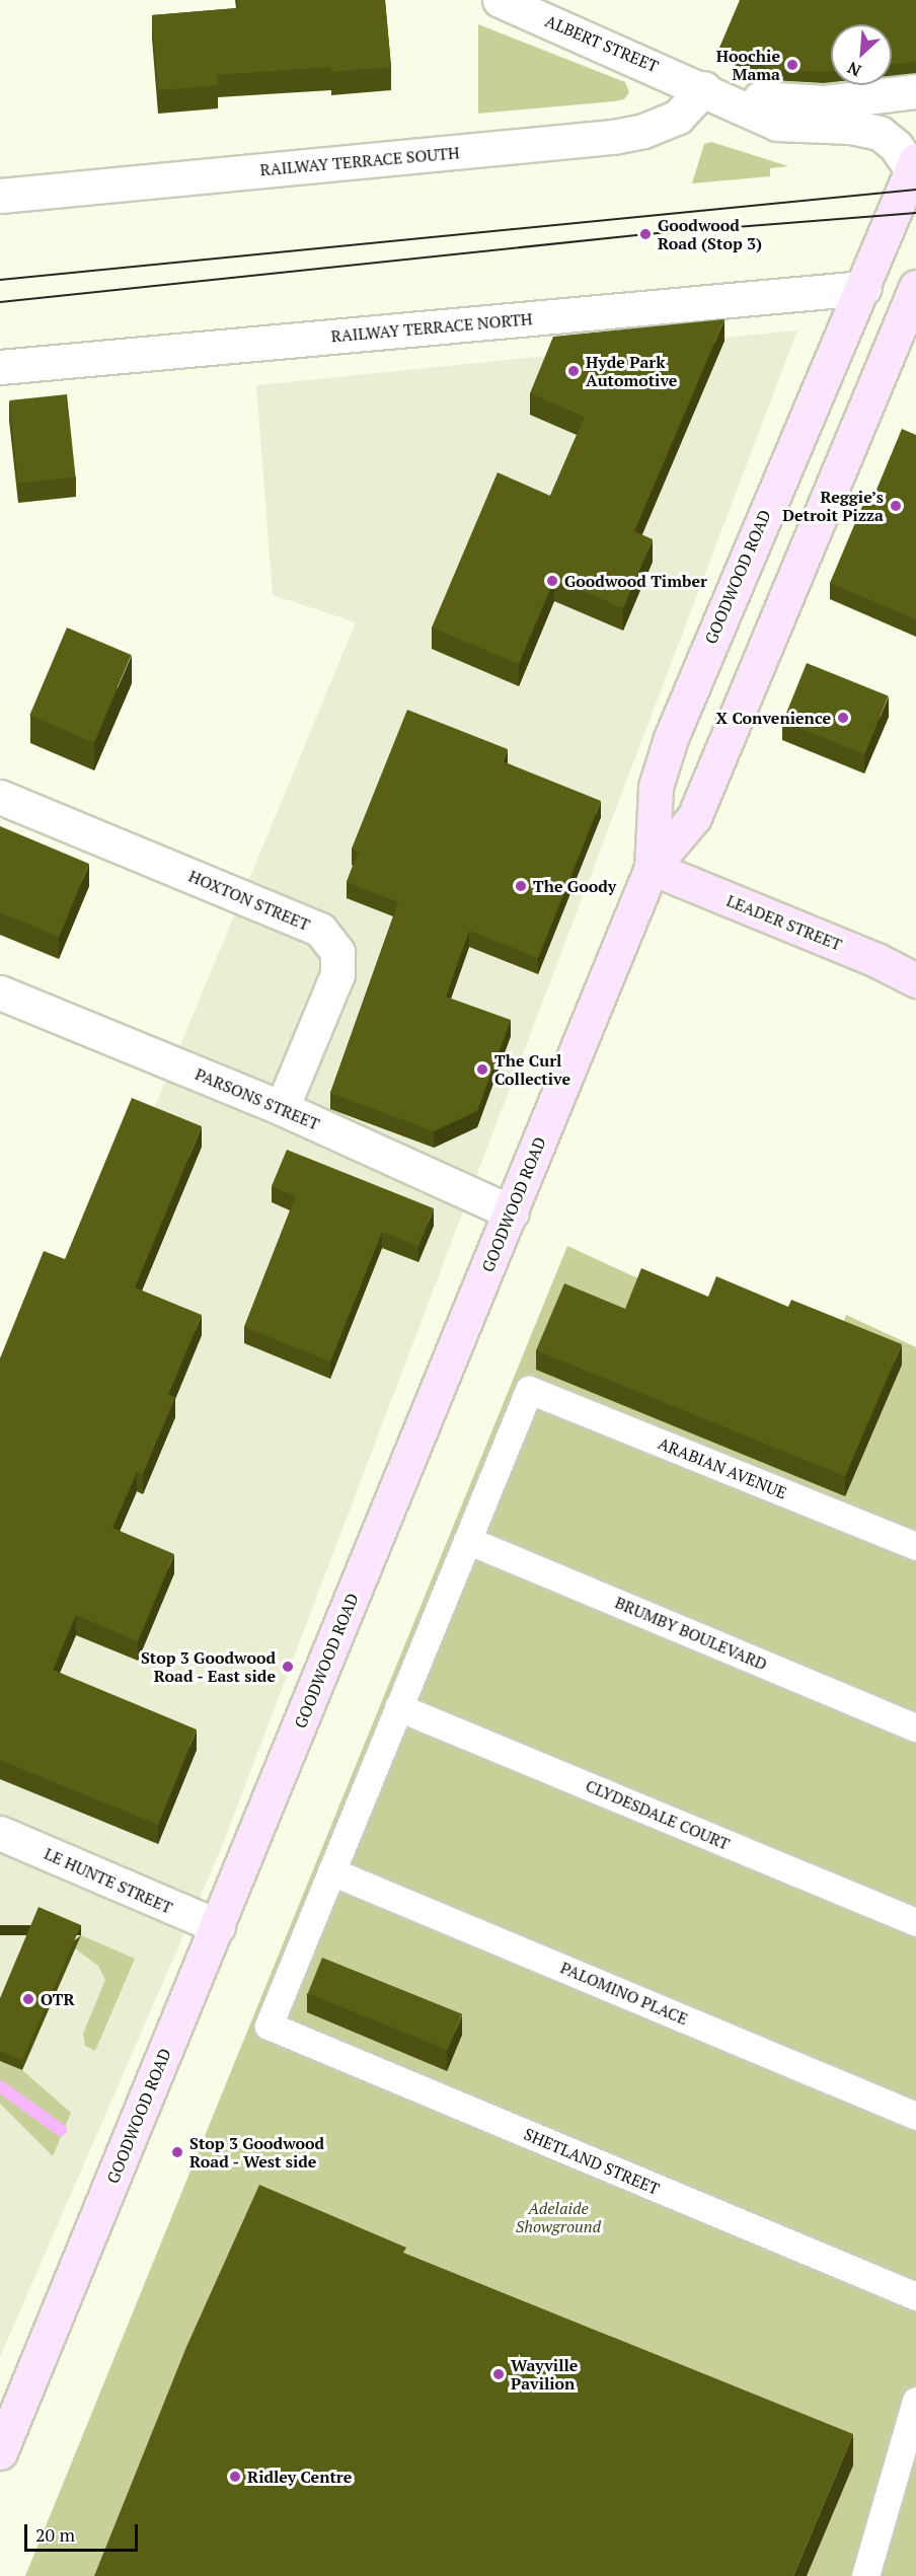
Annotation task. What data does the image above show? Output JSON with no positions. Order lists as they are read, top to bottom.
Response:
{
  "streets": {
    "main road": ["GOODWOOD ROAD", "LEADER STREET"],
    "street": [
      "ALBERT STREET",
      "RAILWAY TERRACE SOUTH",
      "RAILWAY TERRACE NORTH",
      "HOXTON STREET",
      "PARSONS STREET",
      "ARABIAN AVENUE",
      "BRUMBY BOULEVARD",
      "CLYDESDALE COURT",
      "LE HUNTE STREET",
      "PALOMINO PLACE",
      "SHETLAND STREET"
    ]
  },
  "crossings": [
    ["ALBERT STREET", "RAILWAY TERRACE SOUTH"],
    ["ALBERT STREET", "GOODWOOD ROAD"],
    ["RAILWAY TERRACE NORTH", "GOODWOOD ROAD"],
    ["GOODWOOD ROAD", "LEADER STREET"],
    ["GOODWOOD ROAD", "PARSONS STREET"],
    ["GOODWOOD ROAD", "LE HUNTE STREET"],
    ["HOXTON STREET", "PARSONS STREET"],
    ["ARABIAN AVENUE", "BRUMBY BOULEVARD"],
    ["PALOMINO PLACE", "SHETLAND STREET"]
  ],
  "parks": ["Adelaide Showground"],
  "places": [
    "Hoochie Mama",
    "Goodwood Road (Stop 3)",
    "Hyde Park Automotive",
    "Reggie’s Detroit Pizza",
    "Goodwood Timber",
    "X Convenience",
    "The Goody",
    "The Curl Collective",
    "Stop 3 Goodwood Road - East side",
    "OTR",
    "Stop 3 Goodwood Road - West side",
    "Wayville Pavilion",
    "Ridley Centre"
  ],
  "scale_bar": "20 m",
  "north": "bottom left"
}
